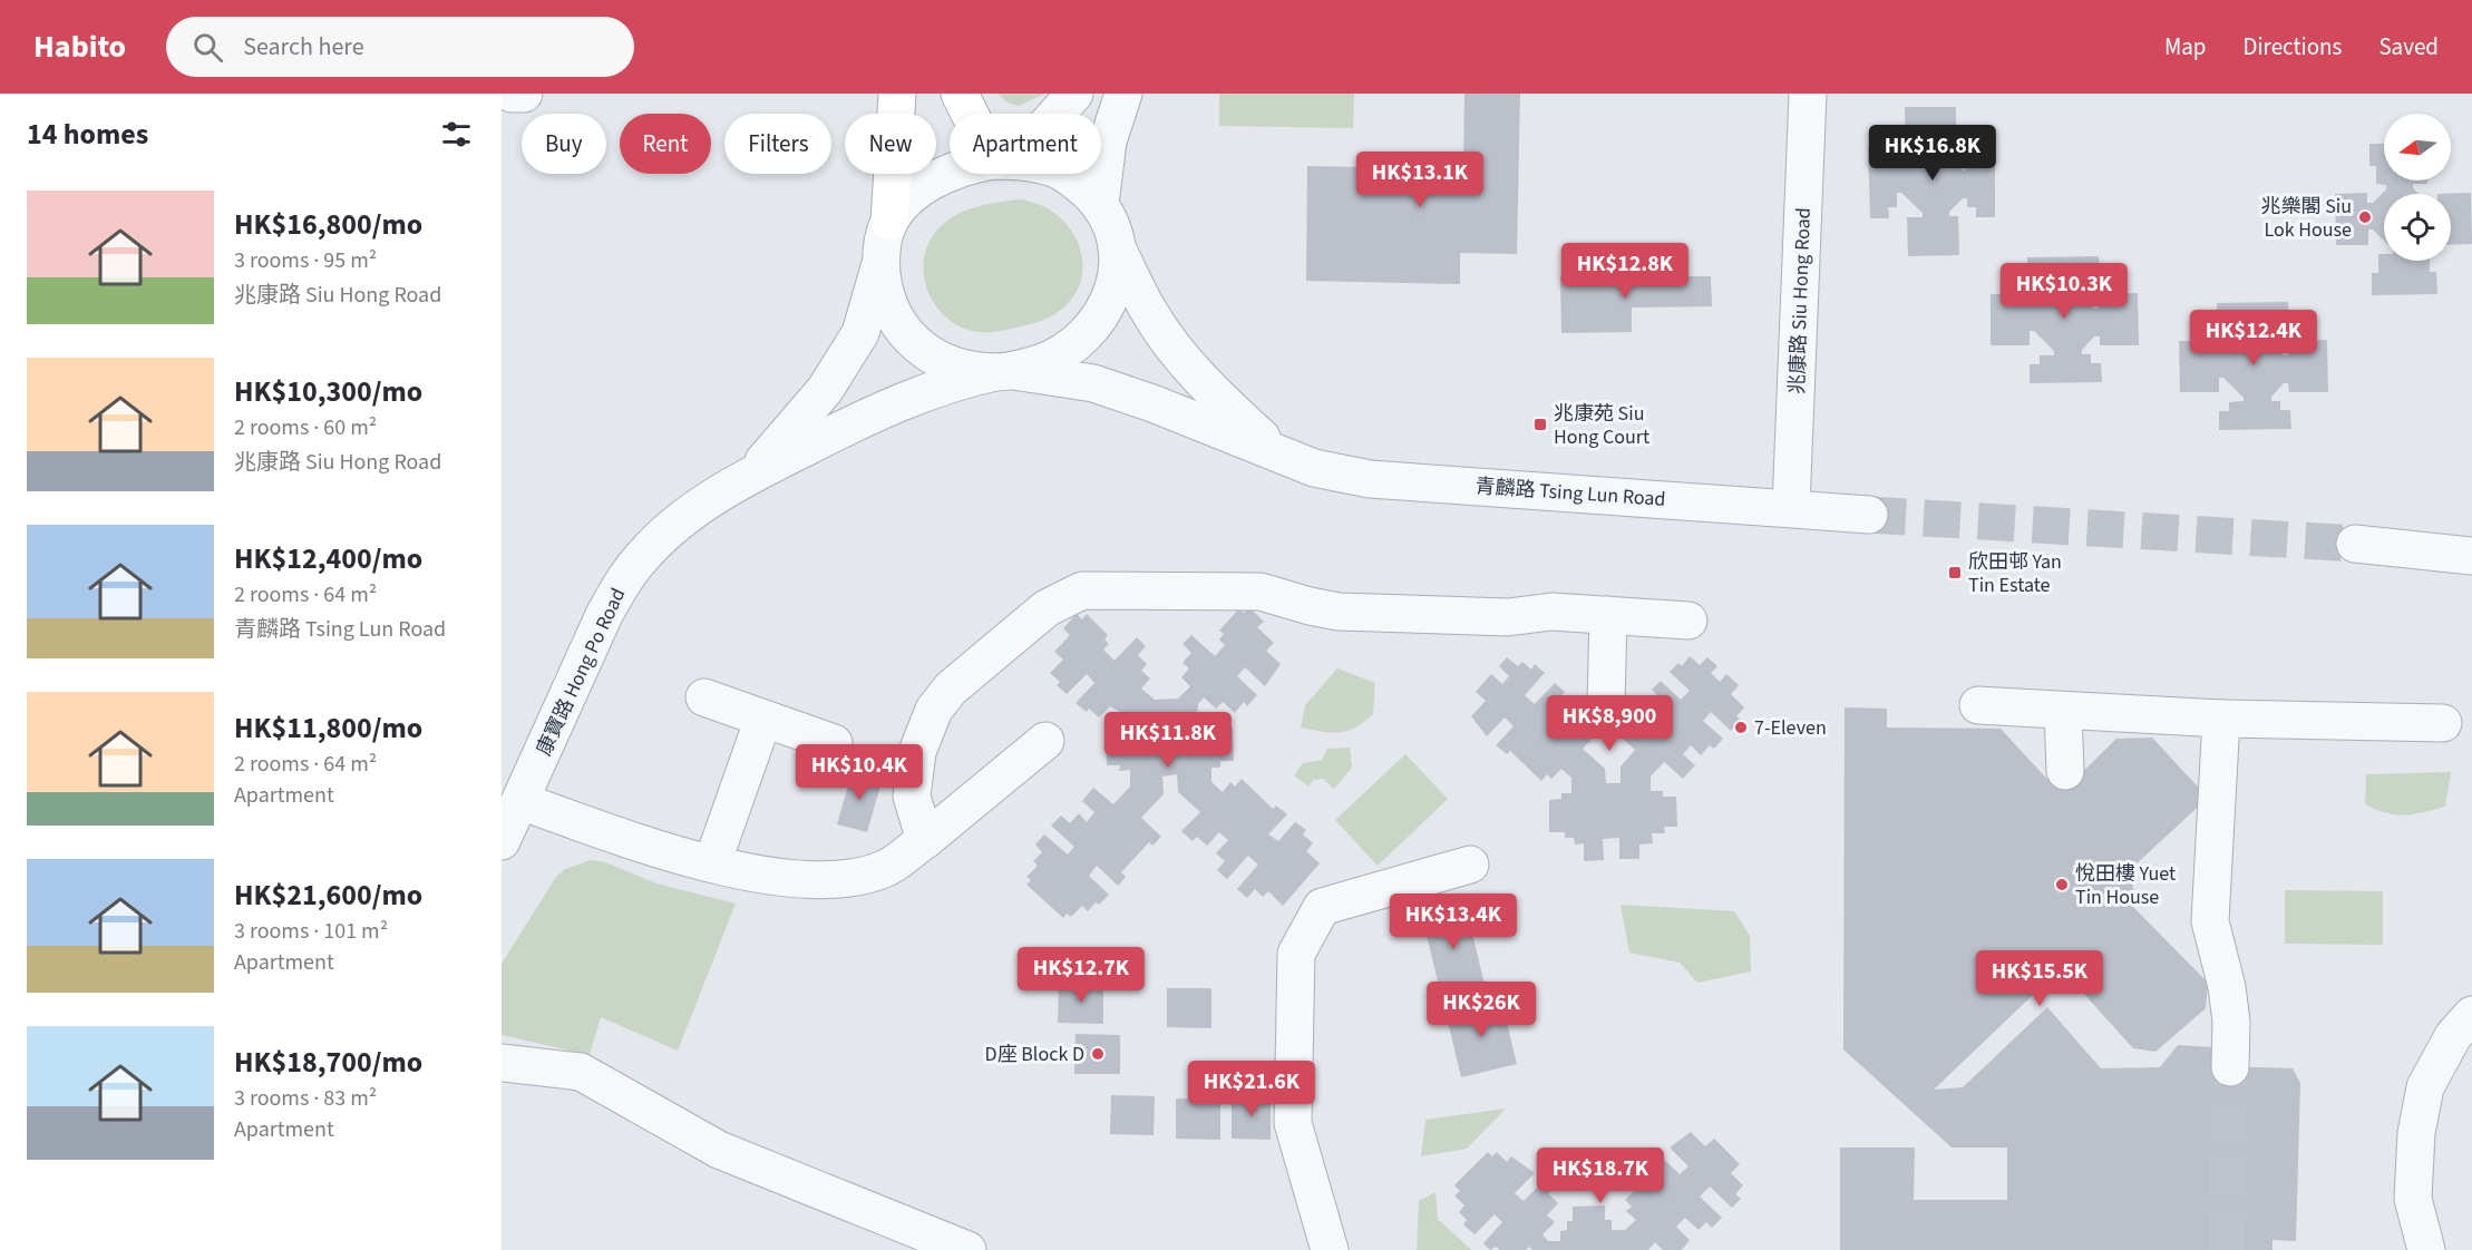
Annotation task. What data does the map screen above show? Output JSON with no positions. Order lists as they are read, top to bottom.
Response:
{
  "streets": {
    "street": ["兆康路 Siu Hong Road", "青麟路 Tsing Lun Road", "康寶路 Hong Po Road"]
  },
  "crossings": [
    ["兆康路 Siu Hong Road", "青麟路 Tsing Lun Road"],
    ["青麟路 Tsing Lun Road", "康寶路 Hong Po Road"]
  ],
  "places": {
    "other": [
      "兆樂閣 Siu Lok House",
      "7-Eleven",
      "悅田樓 Yuet Tin House",
      "D座 Block D"
    ],
    "transit": ["兆康苑 Siu Hong Court", "欣田邨 Yan Tin Estate"]
  },
  "north": "left",
  "page": {
    "header": "Habito",
    "search": "Search here",
    "nav": ["Map", "Directions", "Saved"],
    "heading": "14 homes",
    "chip": [
      "Buy",
      "Rent",
      "Filters",
      "New",
      "Apartment"
    ],
    "price": [
      "HK$16.8K",
      "HK$13.1K",
      "HK$12.8K",
      "HK$10.3K",
      "HK$12.4K",
      "HK$8,900",
      "HK$11.8K",
      "HK$10.4K",
      "HK$13.4K",
      "HK$12.7K",
      "HK$15.5K",
      "HK$26K",
      "HK$21.6K",
      "HK$18.7K"
    ],
    "list": [
      {
        "name": "HK$16,800/mo",
        "note": "3 rooms · 95 m² · 兆康路 Siu Hong Road"
      },
      {
        "name": "HK$10,300/mo",
        "note": "2 rooms · 60 m² · 兆康路 Siu Hong Road"
      },
      {
        "name": "HK$12,400/mo",
        "note": "2 rooms · 64 m² · 青麟路 Tsing Lun Road"
      },
      {
        "name": "HK$11,800/mo",
        "note": "2 rooms · 64 m² · Apartment"
      },
      {
        "name": "HK$21,600/mo",
        "note": "3 rooms · 101 m² · Apartment"
      },
      {
        "name": "HK$18,700/mo",
        "note": "3 rooms · 83 m² · Apartment"
      }
    ]
  }
}
